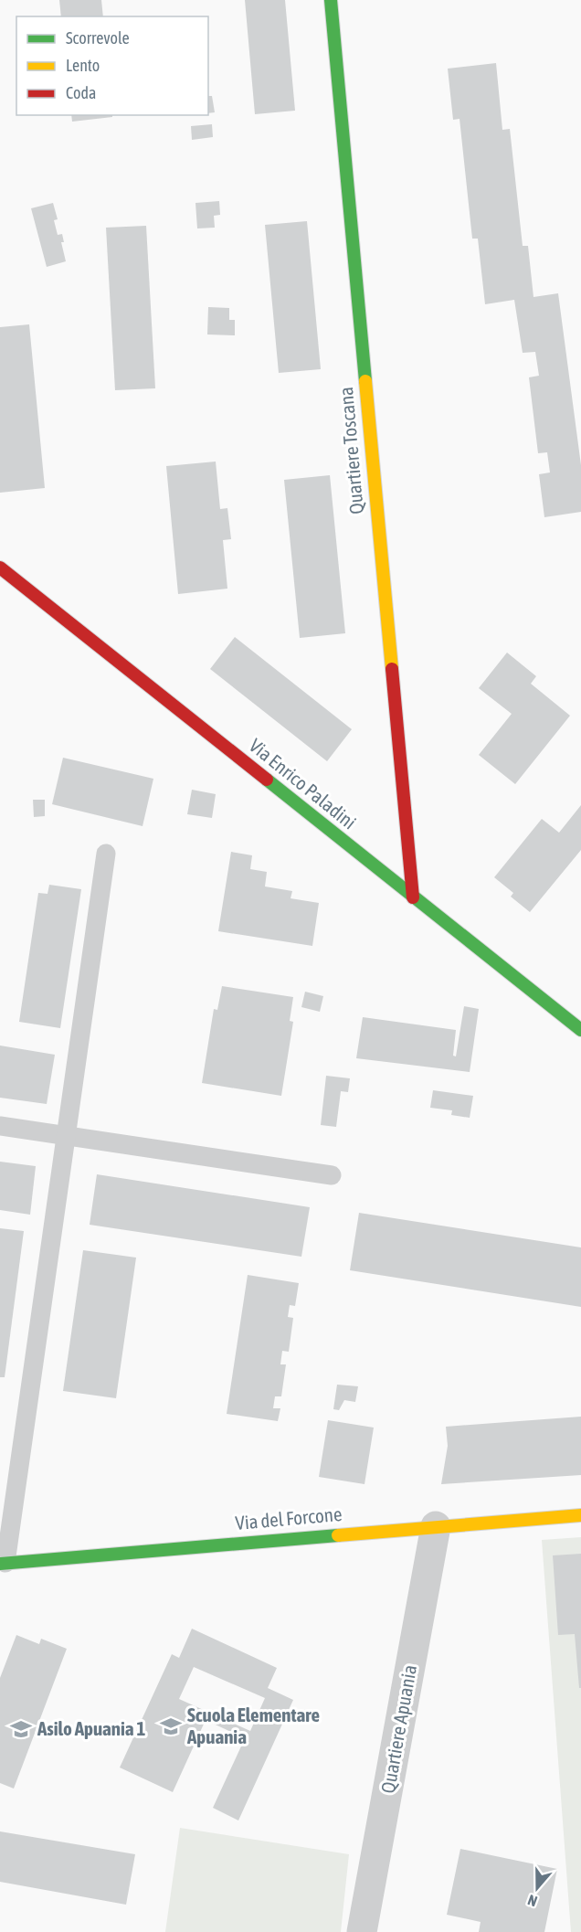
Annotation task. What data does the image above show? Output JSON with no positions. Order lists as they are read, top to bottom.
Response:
{
  "streets": {
    "street": [
      "Quartiere Toscana",
      "Via Enrico Paladini",
      "Via del Forcone",
      "Quartiere Apuania"
    ]
  },
  "crossings": [
    ["Quartiere Toscana", "Via Enrico Paladini"],
    ["Via del Forcone", "Quartiere Apuania"]
  ],
  "places": {
    "school or university": ["Scuola Elementare Apuania", "Asilo Apuania 1"]
  },
  "legend": ["Scorrevole", "Lento", "Coda"],
  "north": "bottom"
}
